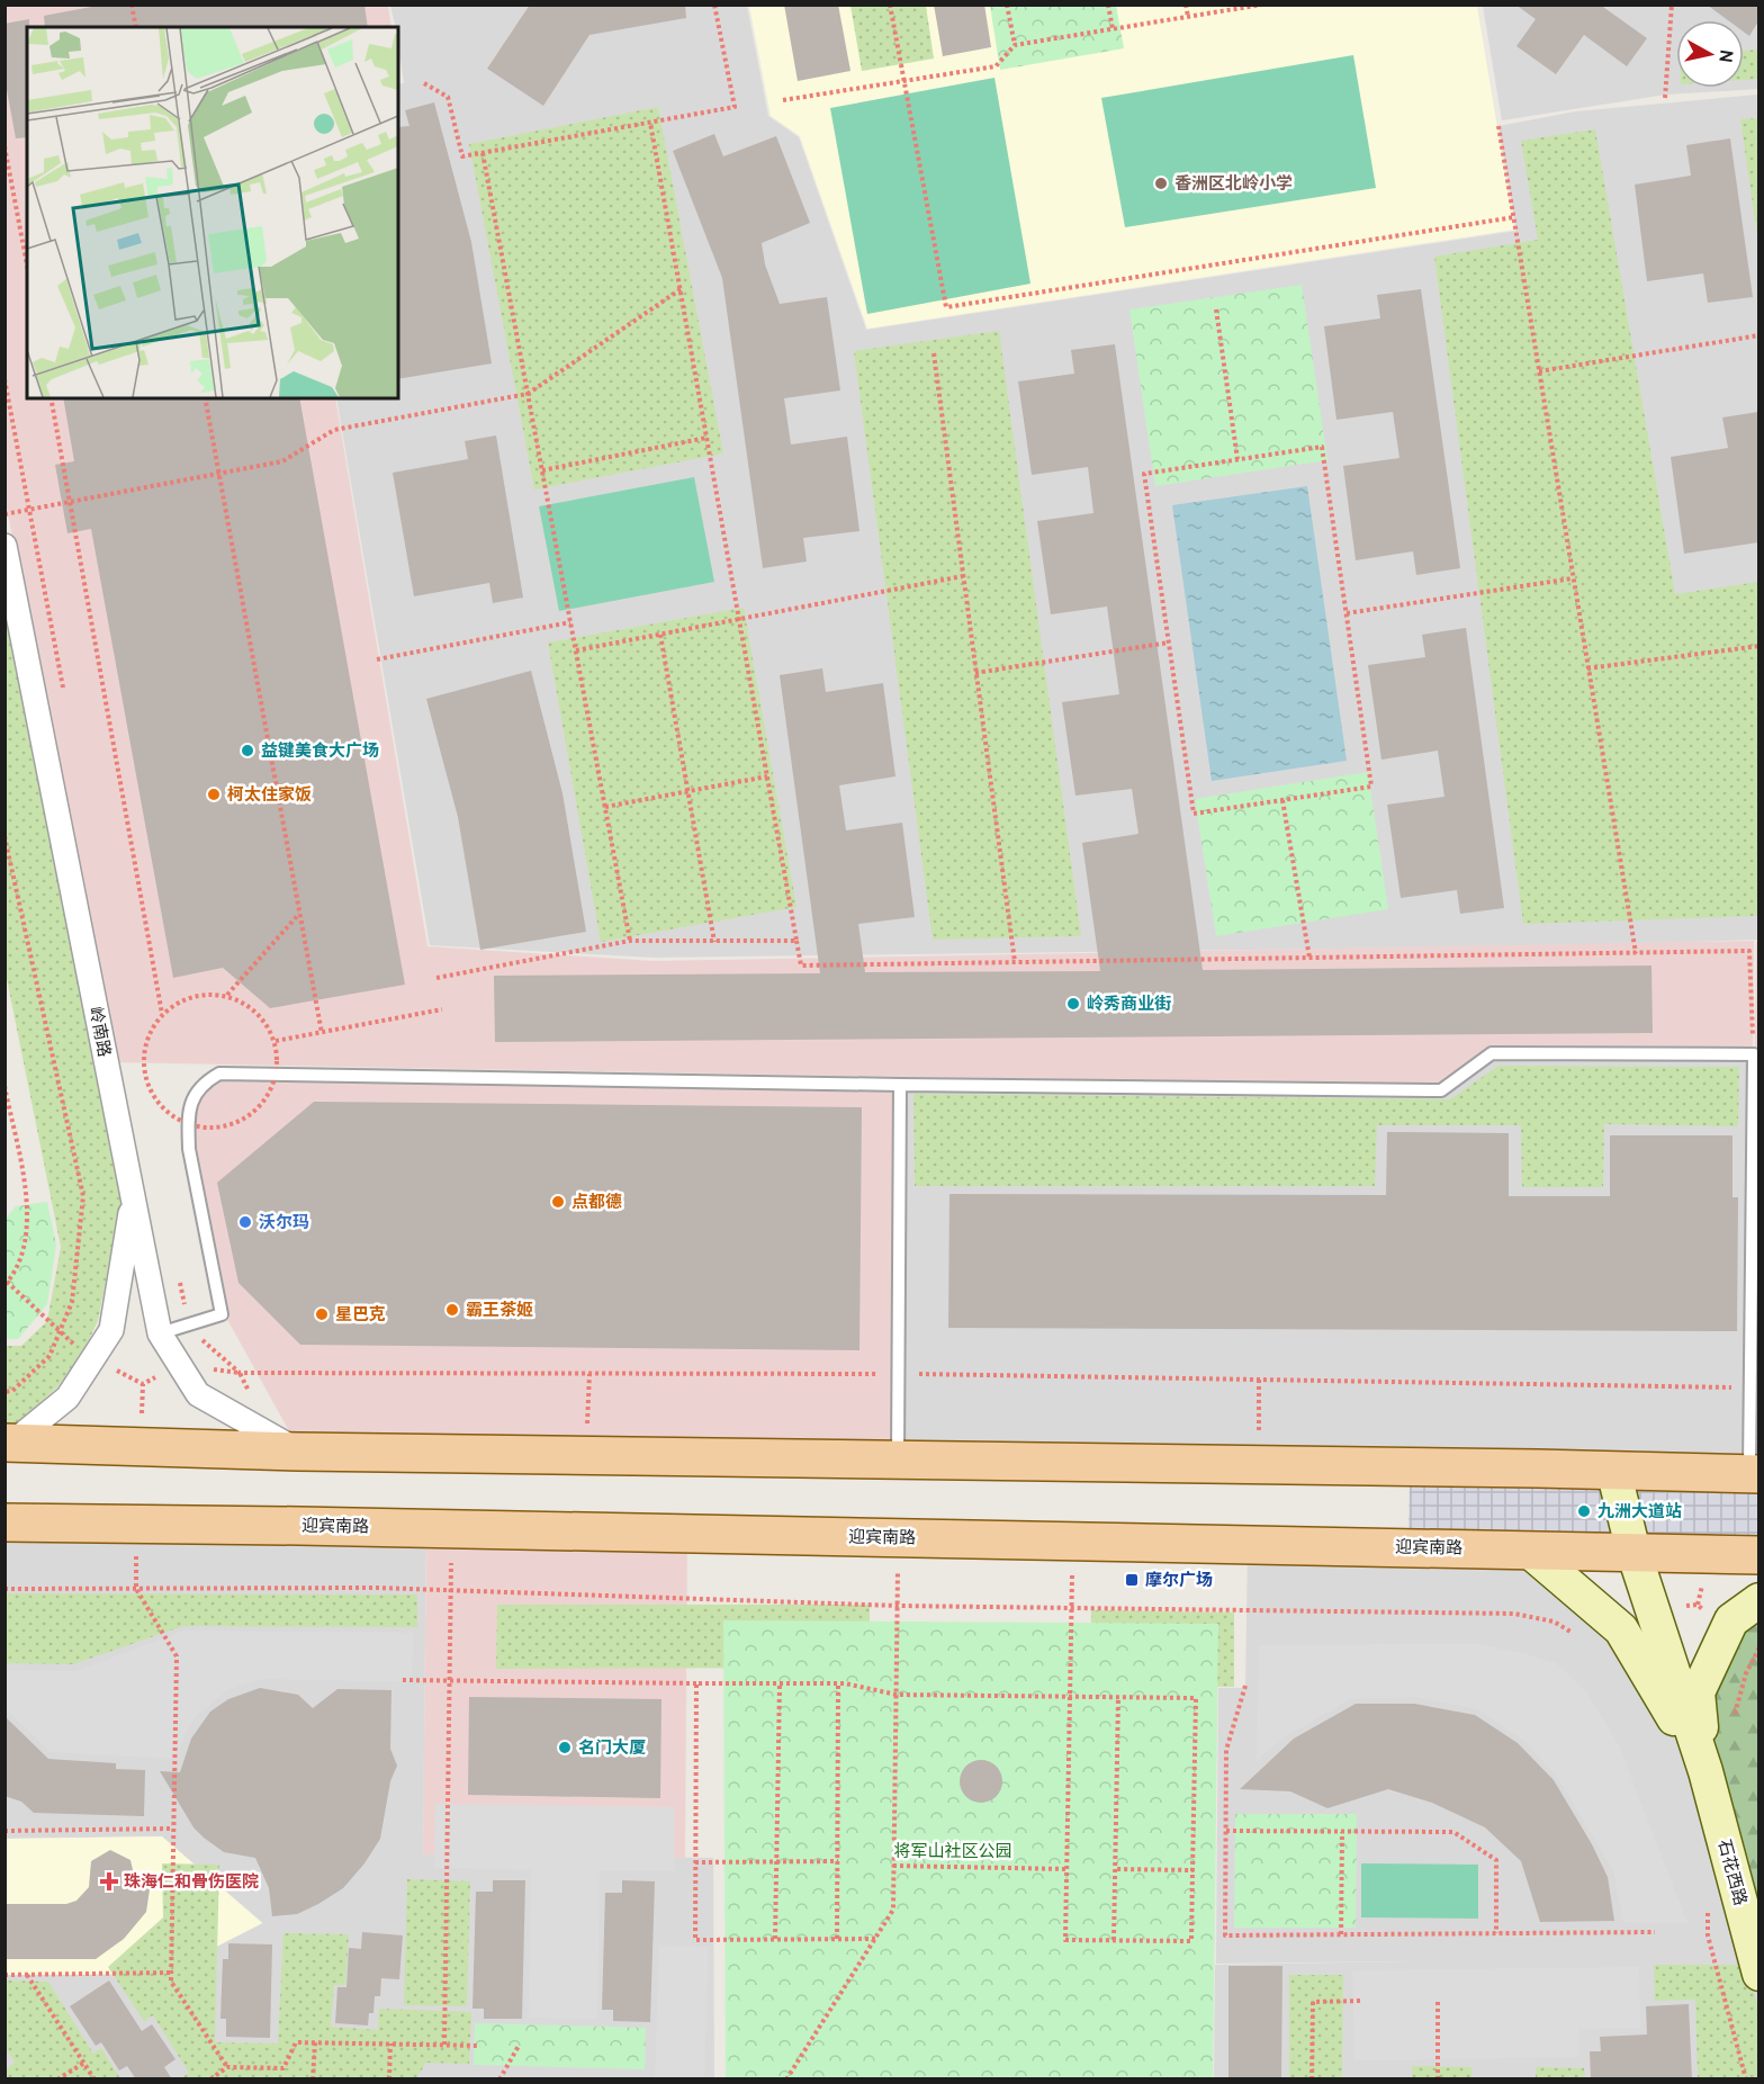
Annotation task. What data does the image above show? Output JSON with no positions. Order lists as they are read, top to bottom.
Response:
{
  "streets": {
    "main road": ["迎宾南路", "石花西路"],
    "street": ["岭南路"]
  },
  "parks": ["将军山社区公园"],
  "places": {
    "other": [
      "香洲区北岭小学",
      "益键美食大广场",
      "柯太住家饭",
      "岭秀商业街",
      "点都德",
      "沃尔玛",
      "霸王茶姬",
      "星巴克",
      "九洲大道站",
      "名门大厦"
    ],
    "transit": ["摩尔广场"],
    "health": ["珠海仁和骨伤医院"]
  },
  "north": "right"
}
